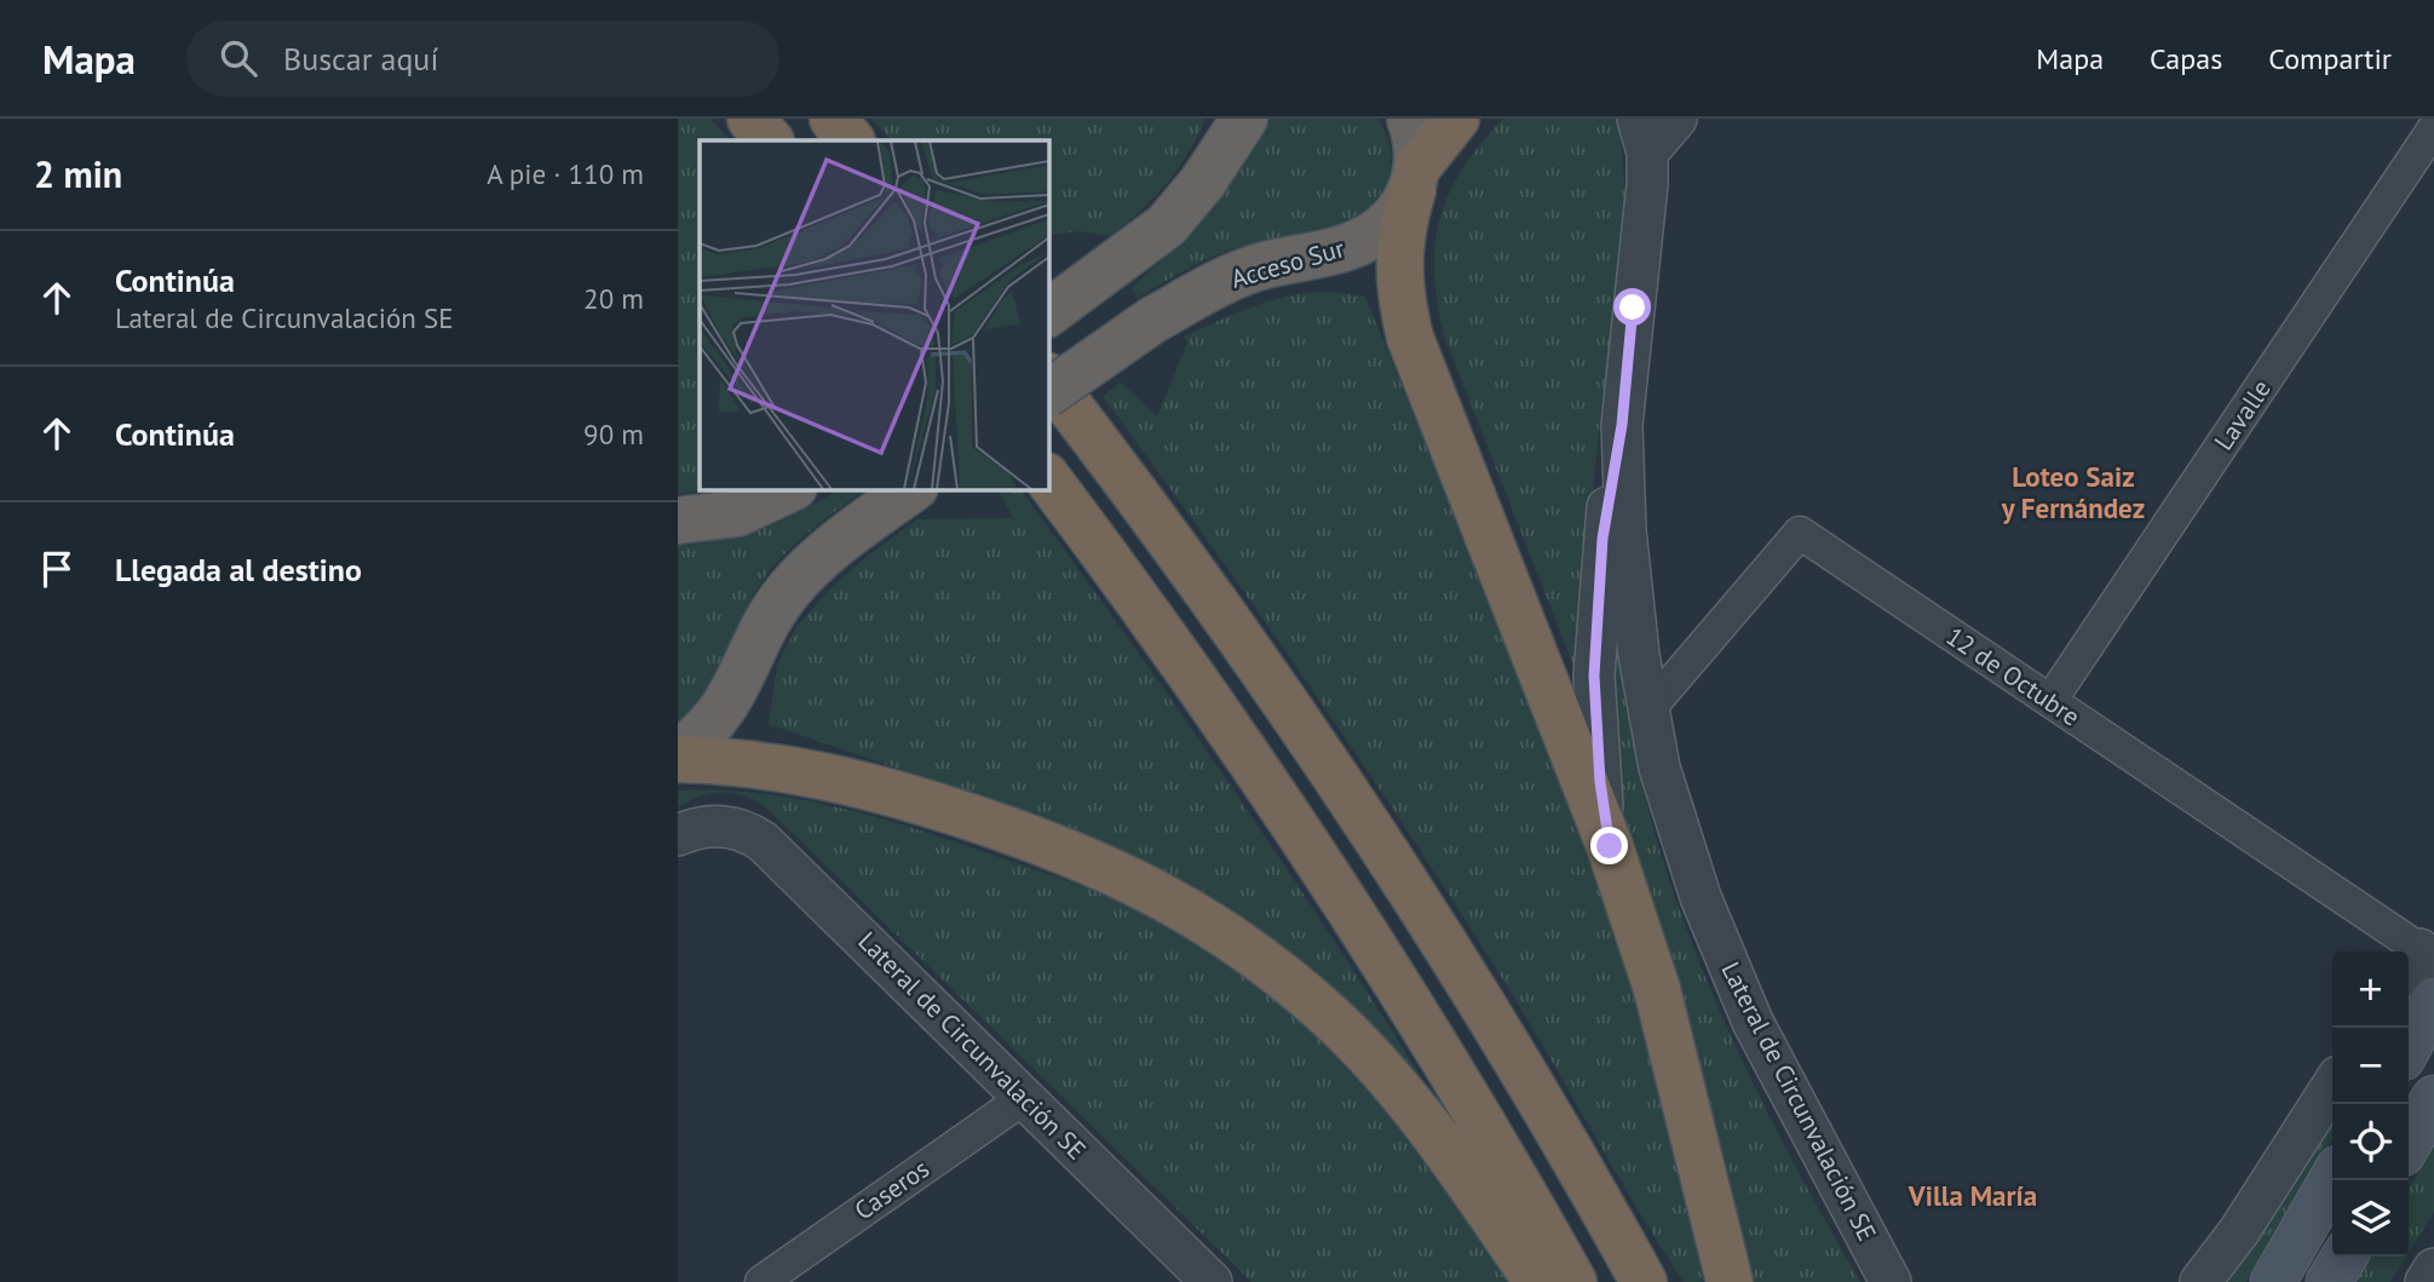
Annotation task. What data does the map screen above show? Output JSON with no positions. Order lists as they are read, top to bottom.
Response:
{
  "streets": {
    "highway": ["Acceso Sur"],
    "street": [
      "Lavalle",
      "12 de Octubre",
      "Lateral de Circunvalación SE",
      "Caseros"
    ]
  },
  "crossings": [
    ["Lavalle", "12 de Octubre"],
    ["12 de Octubre", "Lateral de Circunvalación SE"],
    ["Lateral de Circunvalación SE", "Caseros"]
  ],
  "districts": ["Loteo Saiz y Fernández", "Villa María"],
  "page": {
    "header": "Mapa",
    "search": "Buscar aquí",
    "nav": ["Mapa", "Capas", "Compartir"],
    "heading": ["2 min", "A pie · 110 m"],
    "list": [
      ["Continúa", "Lateral de Circunvalación SE", "20 m"],
      ["Continúa", "90 m"],
      "Llegada al destino"
    ],
    "map_buttons": ["+", "−"]
  }
}
